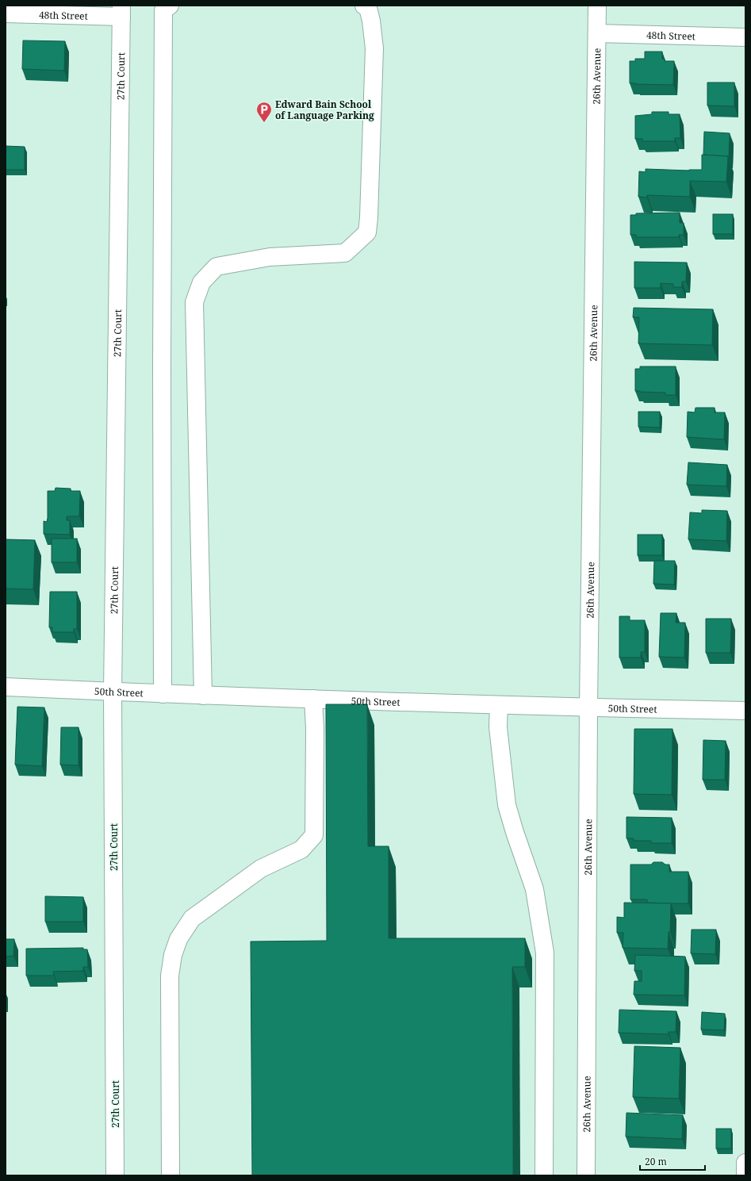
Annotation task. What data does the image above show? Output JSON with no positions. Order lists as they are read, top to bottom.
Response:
{
  "streets": {
    "street": [
      "48th Street",
      "27th Court",
      "26th Avenue",
      "50th Street"
    ]
  },
  "crossings": [
    ["48th Street", "27th Court"],
    ["48th Street", "26th Avenue"],
    ["27th Court", "50th Street"],
    ["26th Avenue", "50th Street"]
  ],
  "places": {
    "parking": ["Edward Bain School of Language Parking"]
  },
  "scale_bar": "20 m"
}
